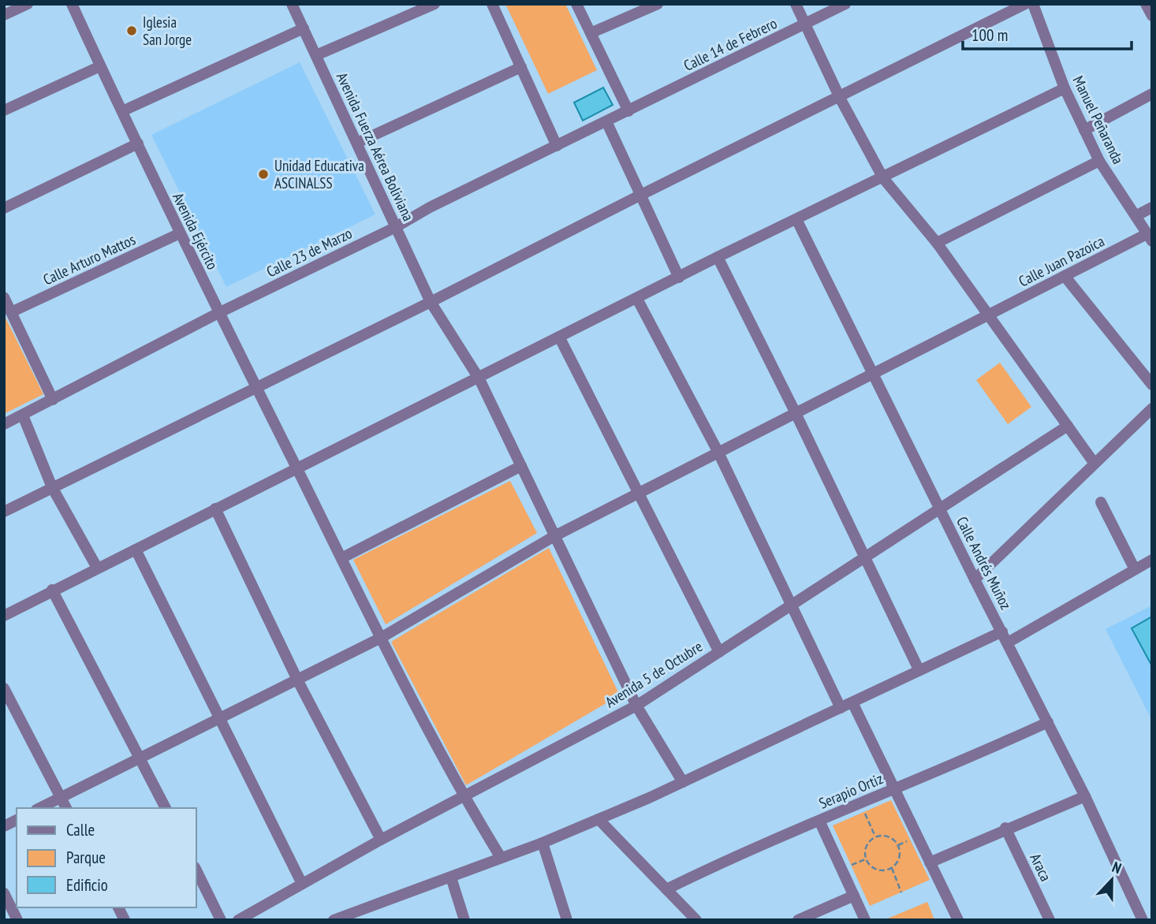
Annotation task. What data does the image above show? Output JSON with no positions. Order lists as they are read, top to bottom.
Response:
{
  "streets": {
    "street": [
      "Calle 14 de Febrero",
      "Manuel Peñaranda",
      "Avenida Fuerza Aérea Boliviana",
      "Avenida Ejército",
      "Calle 23 de Marzo",
      "Calle Arturo Mattos",
      "Calle Juan Pazoica",
      "Calle Andrés Muñoz",
      "Avenida 5 de Octubre",
      "Serapio Ortiz",
      "Araca"
    ]
  },
  "crossings": [
    ["Calle 14 de Febrero", "Calle 23 de Marzo"],
    ["Manuel Peñaranda", "Calle Juan Pazoica"],
    ["Avenida Fuerza Aérea Boliviana", "Calle 23 de Marzo"],
    ["Avenida Fuerza Aérea Boliviana", "Calle Juan Pazoica"],
    ["Avenida Fuerza Aérea Boliviana", "Avenida 5 de Octubre"],
    ["Avenida Ejército", "Calle 23 de Marzo"],
    ["Avenida Ejército", "Calle Arturo Mattos"],
    ["Avenida Ejército", "Calle Juan Pazoica"],
    ["Avenida Ejército", "Avenida 5 de Octubre"],
    ["Calle Juan Pazoica", "Calle Andrés Muñoz"],
    ["Calle Andrés Muñoz", "Avenida 5 de Octubre"],
    ["Calle Andrés Muñoz", "Serapio Ortiz"]
  ],
  "places": ["Iglesia San Jorge", "Unidad Educativa ASCINALSS"],
  "legend": ["Calle", "Parque", "Edificio"],
  "scale_bar": "100 m",
  "north": "top"
}
